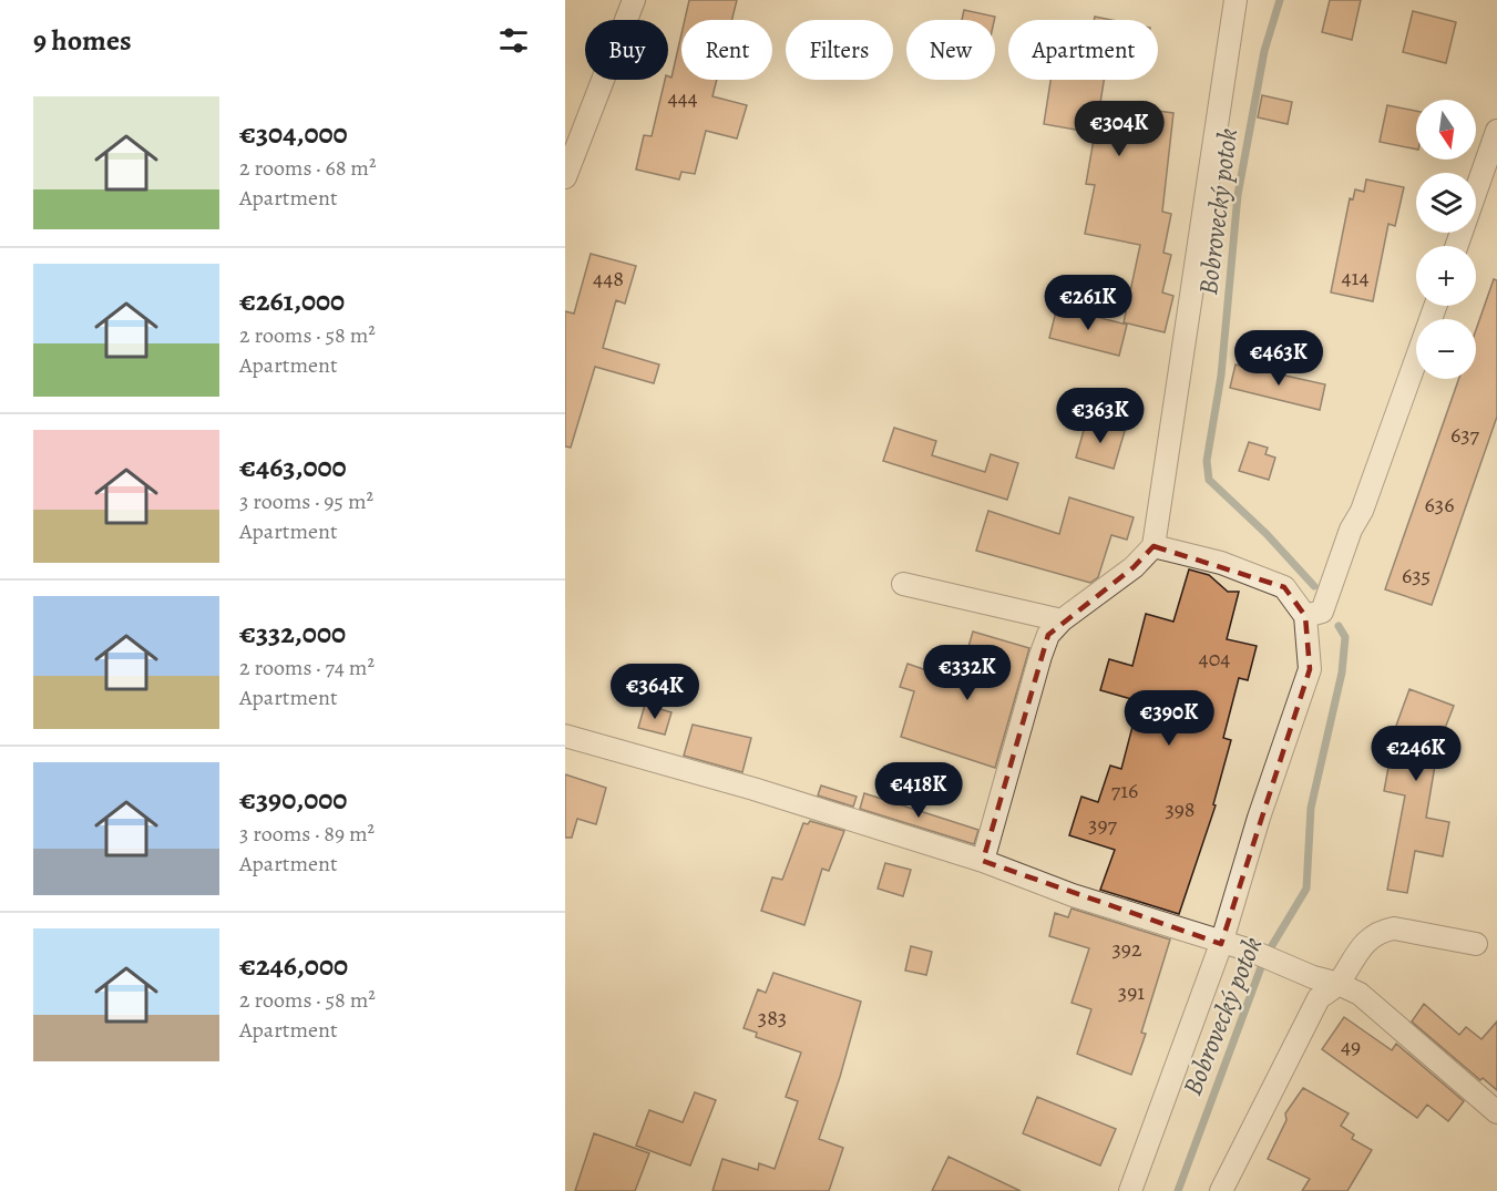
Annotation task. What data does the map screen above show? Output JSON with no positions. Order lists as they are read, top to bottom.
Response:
{
  "water": ["Bobrovecký potok"],
  "house_numbers": [
    "444",
    "414",
    "448",
    "637",
    "636",
    "635",
    "404",
    "716",
    "398",
    "397",
    "392",
    "391",
    "383",
    "49"
  ],
  "north": "bottom",
  "page": {
    "heading": "9 homes",
    "chip": [
      "Buy",
      "Rent",
      "Filters",
      "New",
      "Apartment"
    ],
    "list": [
      {
        "name": "€304,000",
        "note": "2 rooms · 68 m² · Apartment"
      },
      {
        "name": "€261,000",
        "note": "2 rooms · 58 m² · Apartment"
      },
      {
        "name": "€463,000",
        "note": "3 rooms · 95 m² · Apartment"
      },
      {
        "name": "€332,000",
        "note": "2 rooms · 74 m² · Apartment"
      },
      {
        "name": "€390,000",
        "note": "3 rooms · 89 m² · Apartment"
      },
      {
        "name": "€246,000",
        "note": "2 rooms · 58 m² · Apartment"
      }
    ],
    "map_buttons": ["+", "−"],
    "price": [
      "€304K",
      "€261K",
      "€463K",
      "€363K",
      "€332K",
      "€364K",
      "€390K",
      "€246K",
      "€418K"
    ]
  }
}
